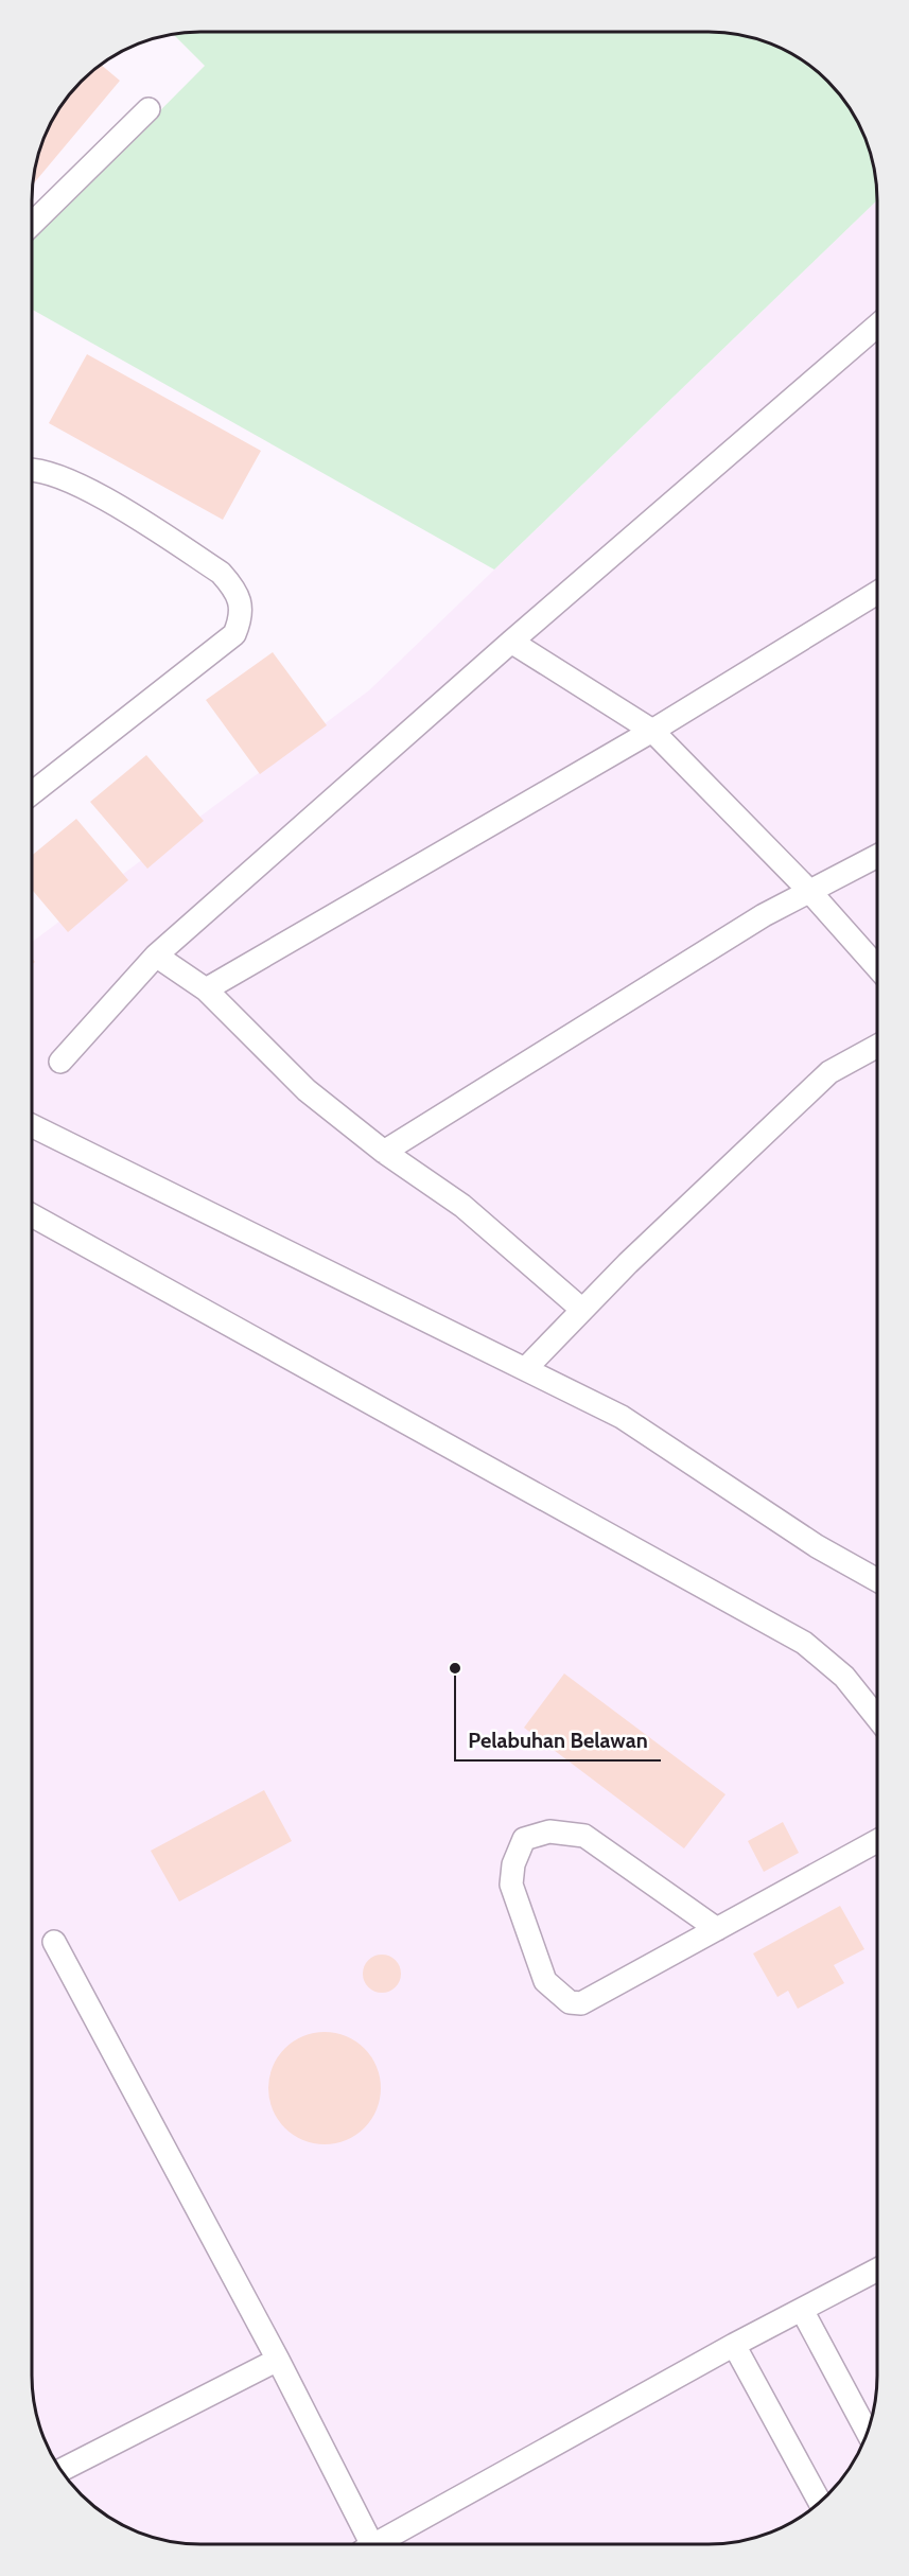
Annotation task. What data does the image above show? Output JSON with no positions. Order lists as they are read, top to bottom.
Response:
{
  "places": ["Pelabuhan Belawan"]
}
